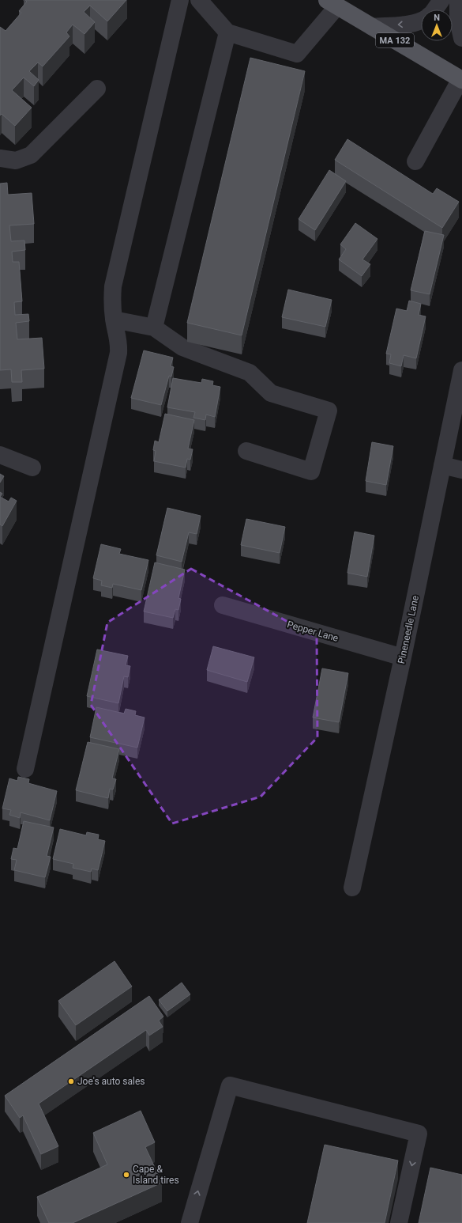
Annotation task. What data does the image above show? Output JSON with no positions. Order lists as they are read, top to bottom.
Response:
{
  "streets": {
    "main road": ["MA 132"],
    "street": ["Pineneedle Lane", "Pepper Lane"]
  },
  "crossings": [
    ["Pineneedle Lane", "Pepper Lane"]
  ],
  "places": ["Joe's auto sales", "Cape & Island tires"],
  "north": "top"
}
